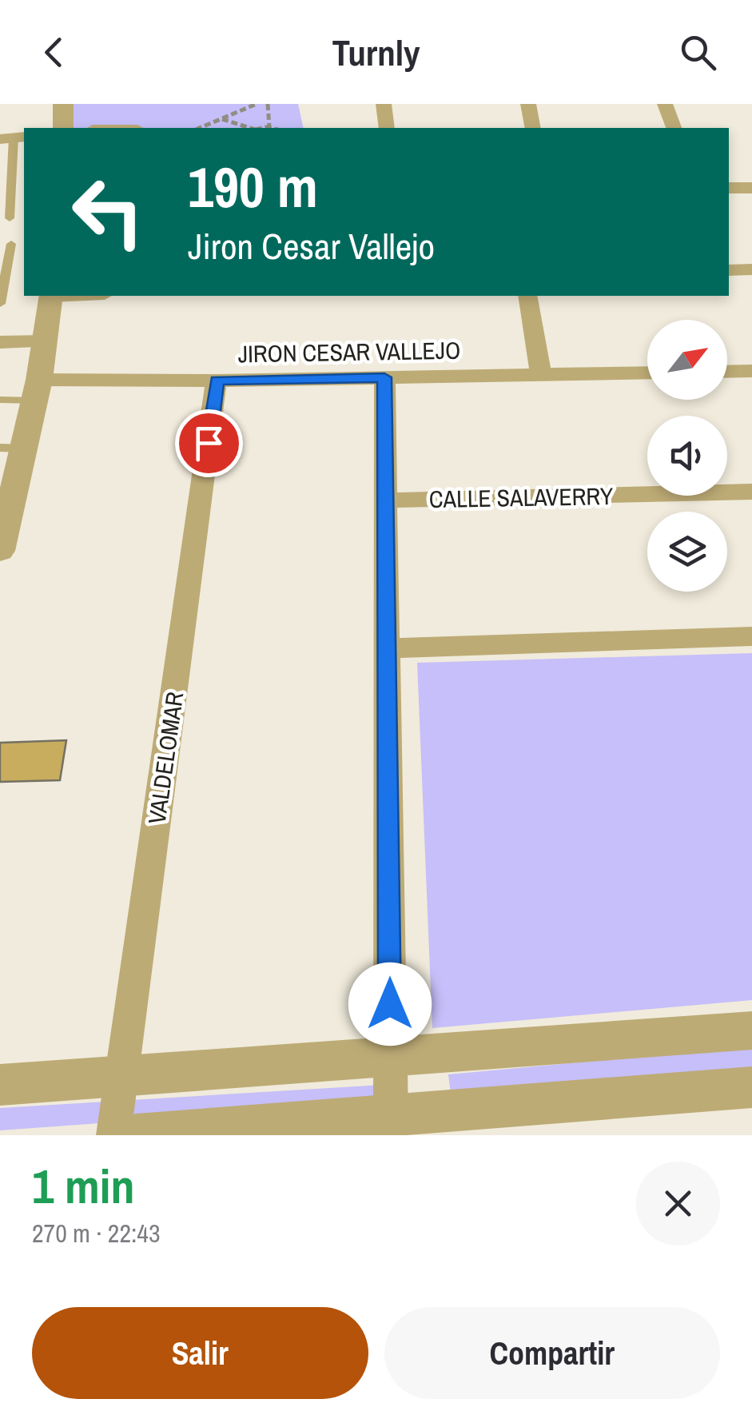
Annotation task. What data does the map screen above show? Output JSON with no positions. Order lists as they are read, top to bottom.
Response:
{
  "streets": {
    "street": ["JIRON CESAR VALLEJO", "CALLE SALAVERRY", "VALDELOMAR"]
  },
  "crossings": [
    ["JIRON CESAR VALLEJO", "VALDELOMAR"]
  ],
  "north": "top right",
  "page": {
    "header": "Turnly",
    "turn": ["190 m", "Jiron Cesar Vallejo"],
    "heading": ["1 min", "270 m · 22:43"],
    "buttons": ["Salir", "Compartir"]
  }
}
